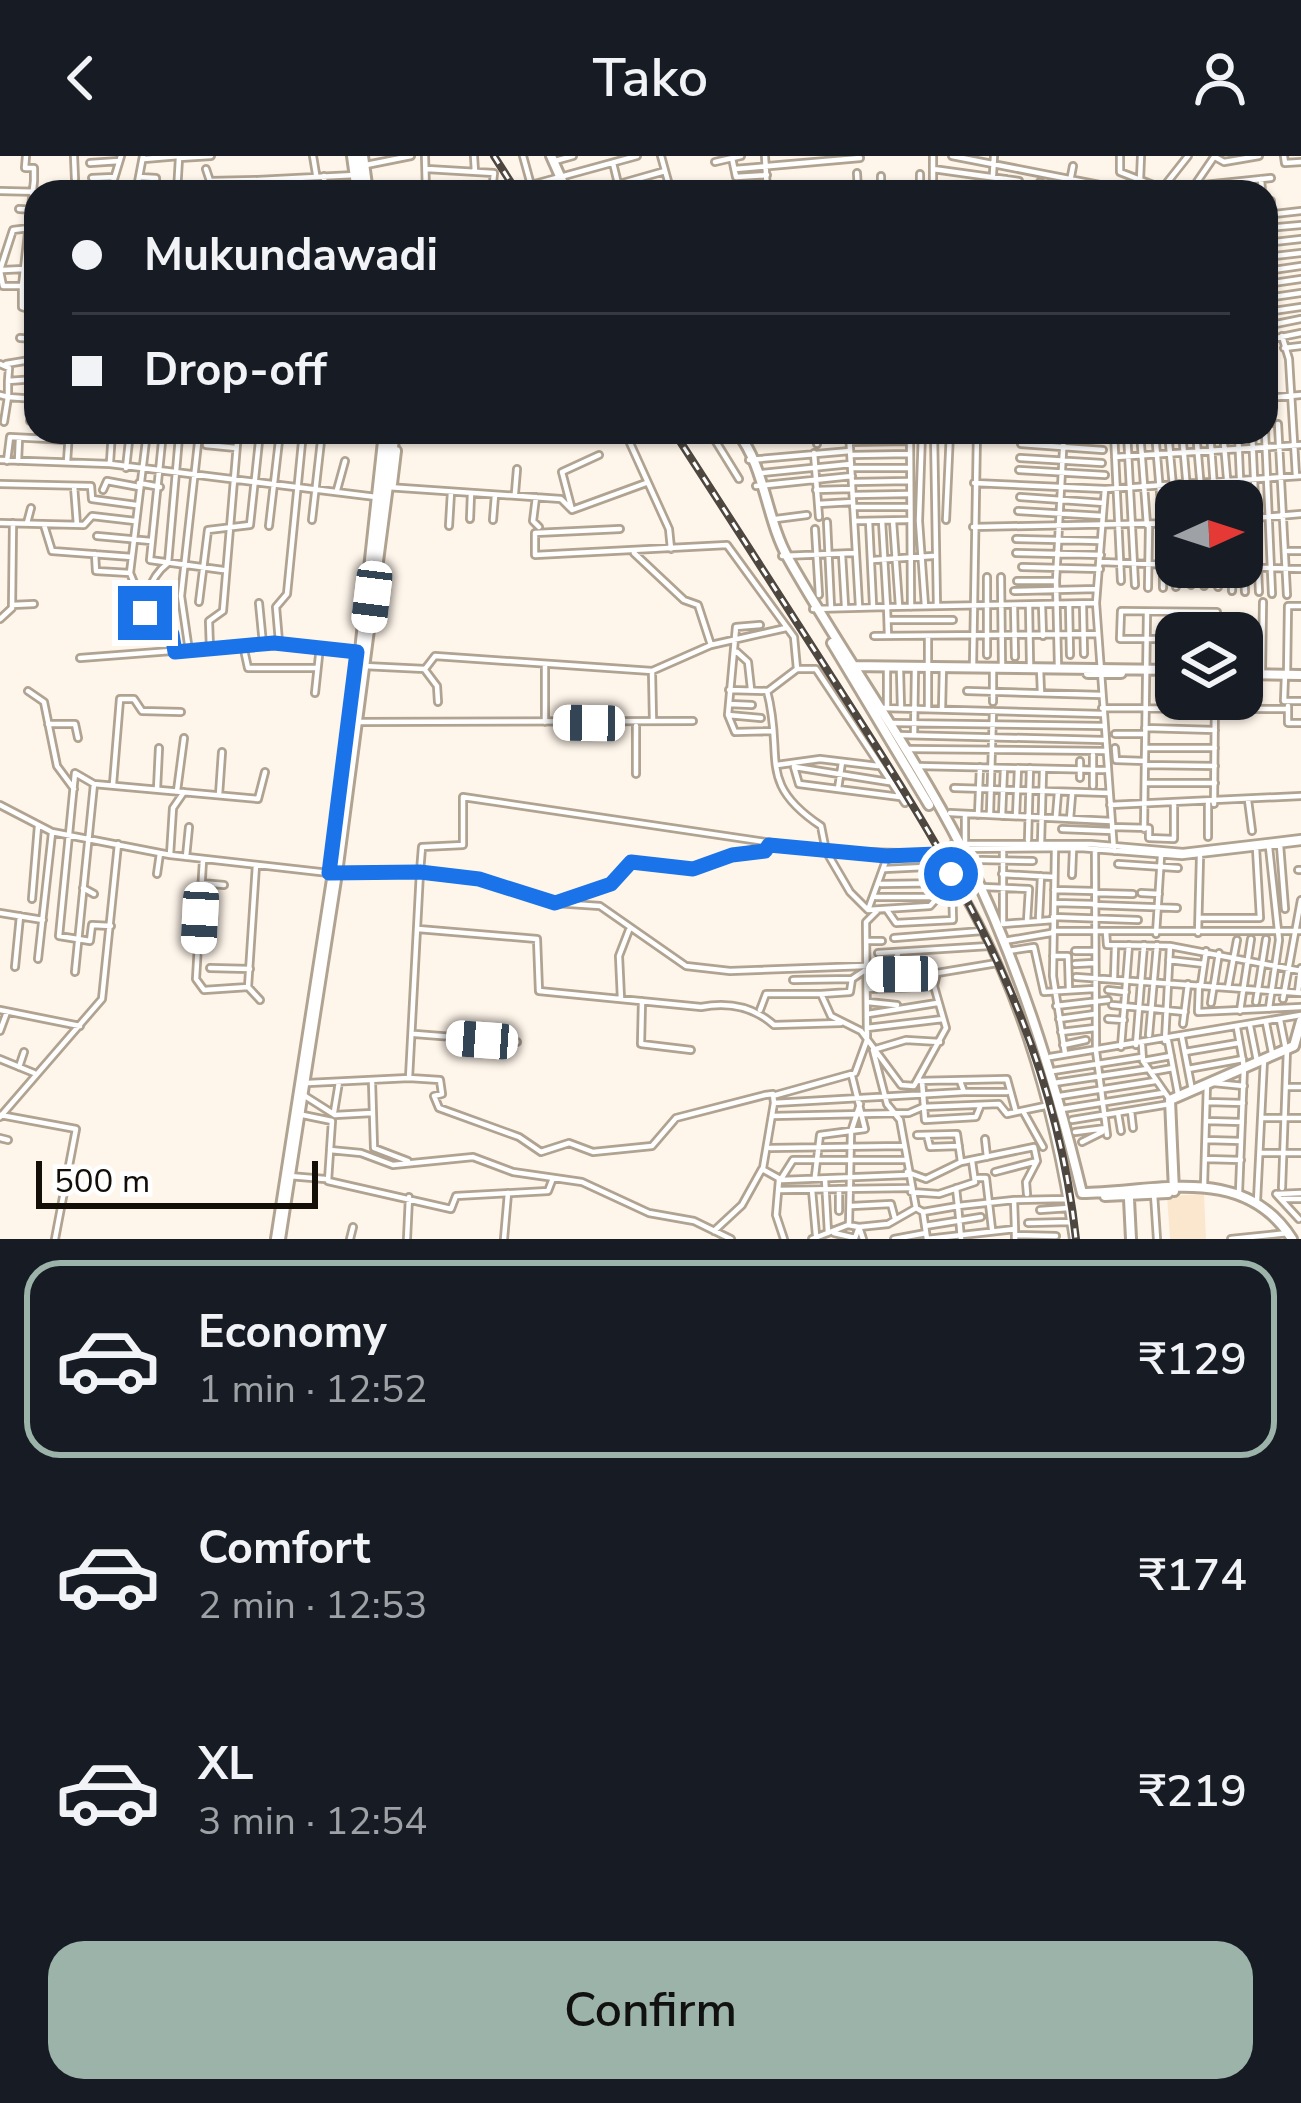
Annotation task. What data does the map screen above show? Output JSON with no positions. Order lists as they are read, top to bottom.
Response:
{
  "scale_bar": "500 m",
  "north": "right",
  "page": {
    "header": "Tako",
    "banner": ["Mukundawadi", "Drop-off"],
    "scale": "500 m",
    "list": [
      {
        "name": "Economy",
        "note": "1 min · 12:52",
        "value": "₹129"
      },
      {
        "name": "Comfort",
        "note": "2 min · 12:53",
        "value": "₹174"
      },
      {
        "name": "XL",
        "note": "3 min · 12:54",
        "value": "₹219"
      }
    ],
    "buttons": "Confirm"
  }
}
